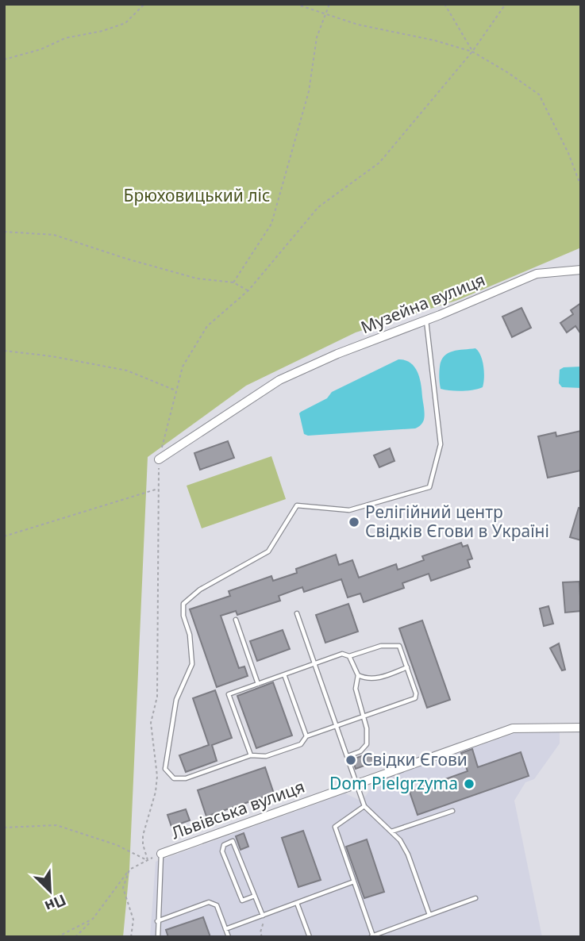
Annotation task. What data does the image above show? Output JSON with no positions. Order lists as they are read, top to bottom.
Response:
{
  "streets": {
    "street": ["Музейна вулиця", "Львівська вулиця"]
  },
  "parks": ["Брюховицький ліс"],
  "places": ["Релігійний центр Свідків Єгови в Україні", "Свідки Єгови", "Dom Pielgrzyma"],
  "north": "bottom right"
}
